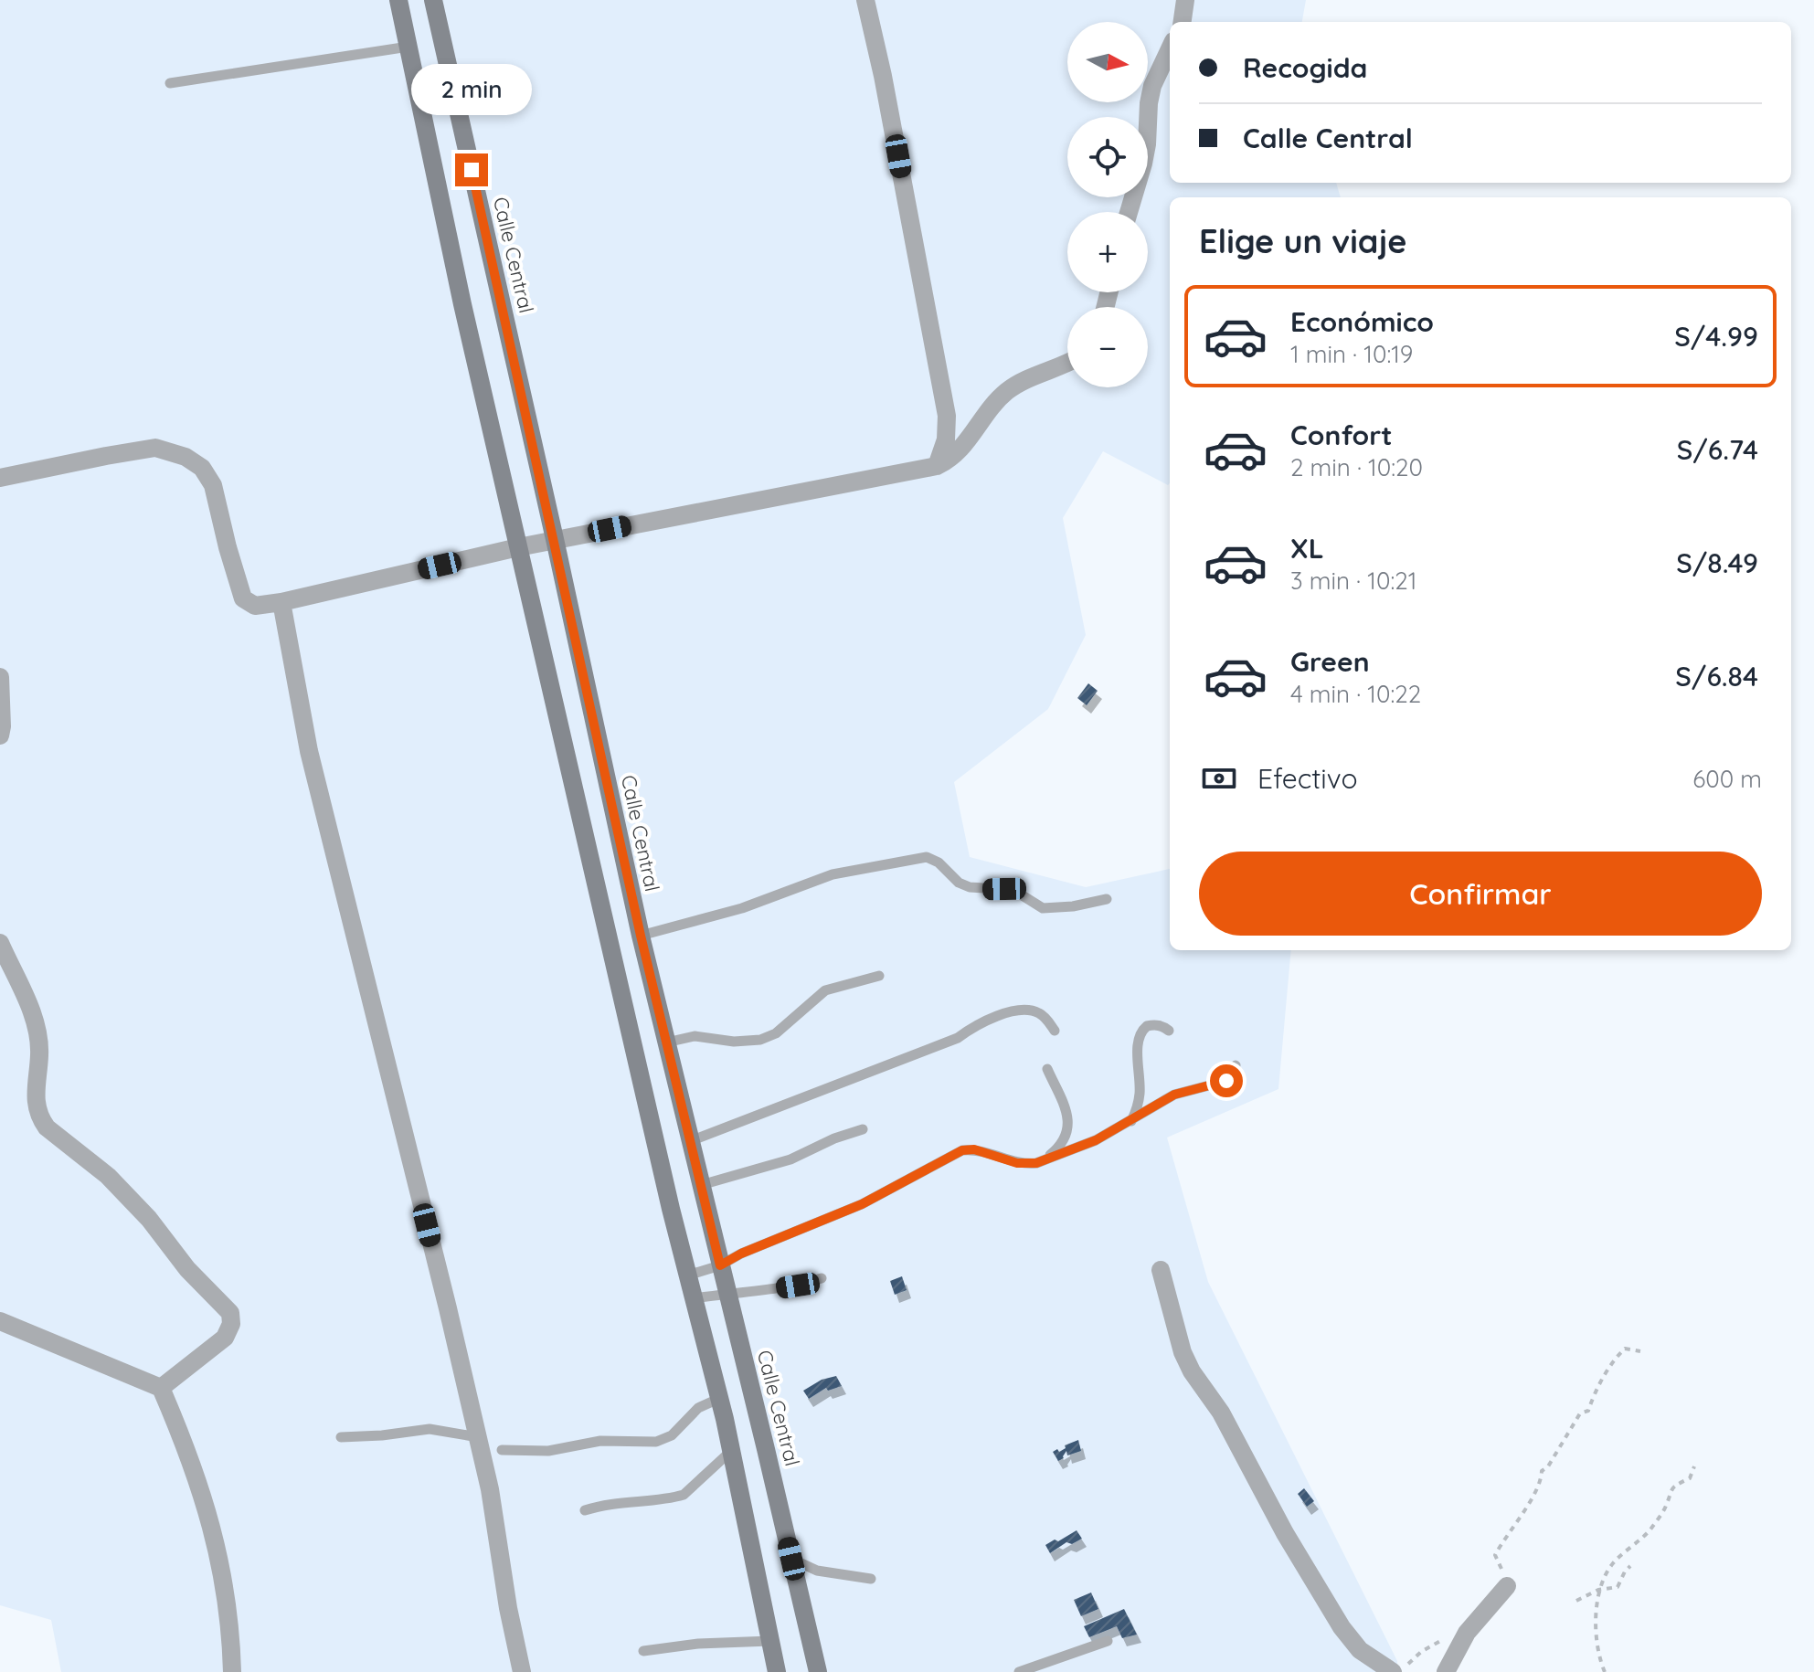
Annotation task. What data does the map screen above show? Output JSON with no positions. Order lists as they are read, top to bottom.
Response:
{
  "streets": {
    "street": ["Calle Central"]
  },
  "north": "right",
  "page": {
    "map_buttons": ["+", "−"],
    "banner": ["Recogida", "Calle Central"],
    "bubble": "2 min",
    "heading": "Elige un viaje",
    "list": [
      {
        "name": "Económico",
        "note": "1 min · 10:19",
        "value": "S/4.99"
      },
      {
        "name": "Confort",
        "note": "2 min · 10:20",
        "value": "S/6.74"
      },
      {
        "name": "XL",
        "note": "3 min · 10:21",
        "value": "S/8.49"
      },
      {
        "name": "Green",
        "note": "4 min · 10:22",
        "value": "S/6.84"
      }
    ],
    "pay": ["Efectivo", "600 m"],
    "buttons": "Confirmar"
  }
}
